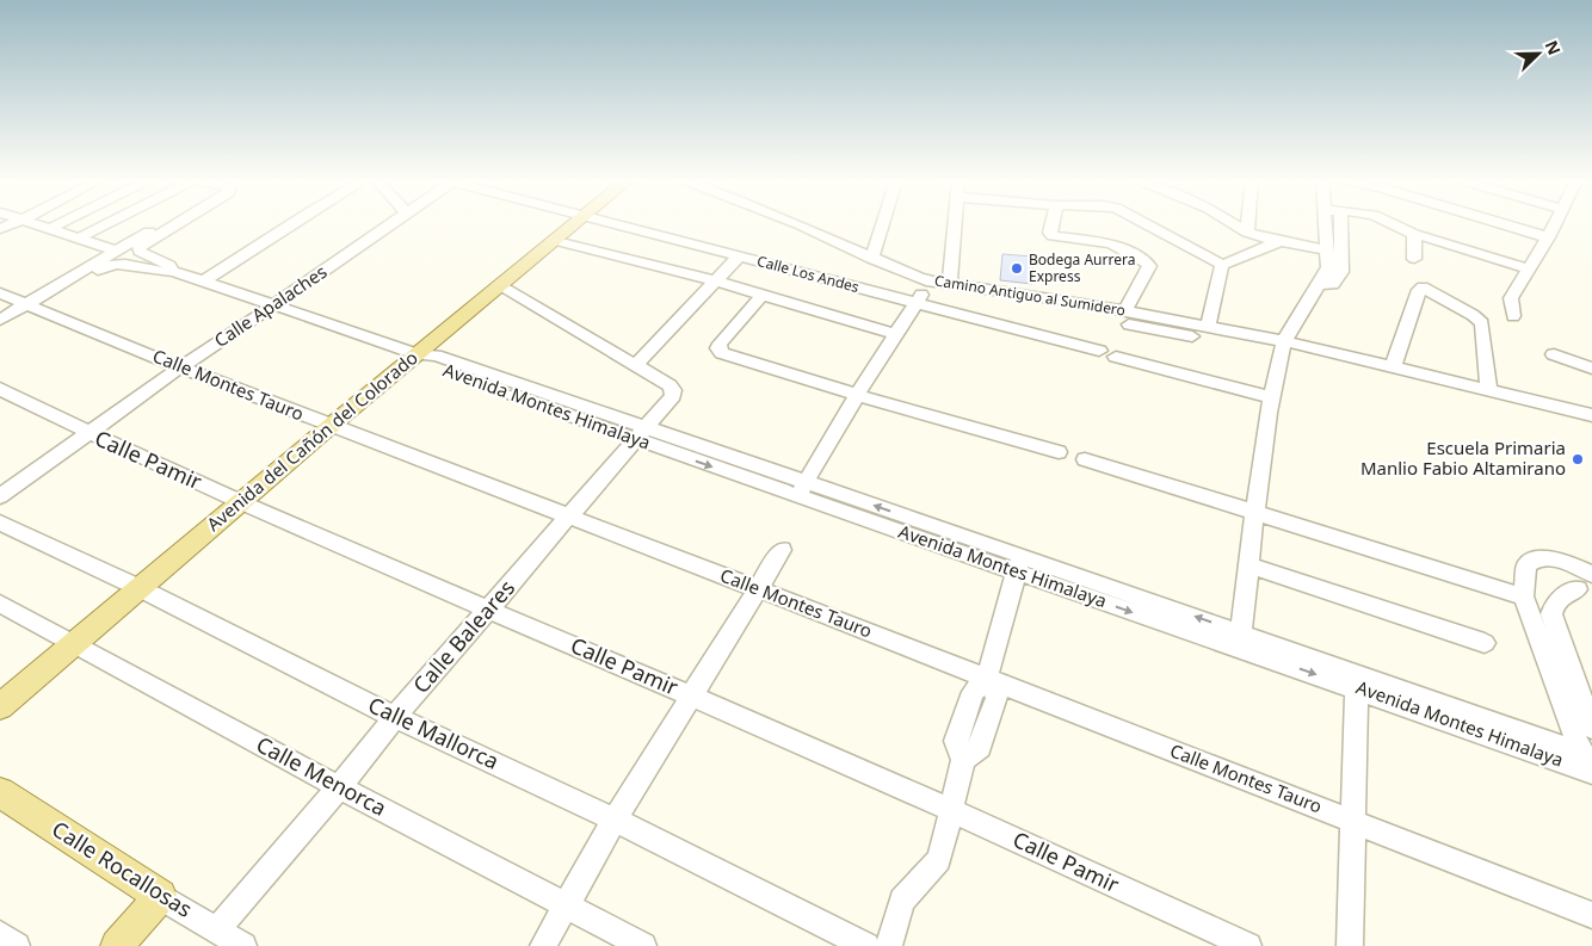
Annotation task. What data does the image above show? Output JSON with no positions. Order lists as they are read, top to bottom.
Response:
{
  "streets": {
    "main road": ["Avenida del Cañón del Colorado", "Calle Rocallosas"],
    "street": [
      "Calle Los Andes",
      "Camino Antiguo al Sumidero",
      "Calle Apalaches",
      "Calle Montes Tauro",
      "Avenida Montes Himalaya",
      "Calle Pamir",
      "Calle Baleares",
      "Calle Mallorca",
      "Calle Menorca"
    ]
  },
  "crossings": [
    ["Calle Los Andes", "Avenida del Cañón del Colorado"],
    ["Calle Apalaches", "Calle Montes Tauro"],
    ["Calle Apalaches", "Avenida Montes Himalaya"],
    ["Calle Apalaches", "Calle Pamir"],
    ["Calle Montes Tauro", "Avenida del Cañón del Colorado"],
    ["Calle Montes Tauro", "Calle Baleares"],
    ["Avenida Montes Himalaya", "Avenida del Cañón del Colorado"],
    ["Avenida Montes Himalaya", "Calle Baleares"],
    ["Avenida del Cañón del Colorado", "Calle Pamir"],
    ["Avenida del Cañón del Colorado", "Calle Mallorca"],
    ["Avenida del Cañón del Colorado", "Calle Menorca"],
    ["Calle Pamir", "Calle Baleares"],
    ["Calle Baleares", "Calle Mallorca"],
    ["Calle Baleares", "Calle Menorca"],
    ["Calle Baleares", "Calle Rocallosas"]
  ],
  "places": ["Bodega Aurrera Express", "Escuela Primaria Manlio Fabio Altamirano"],
  "north": "top right"
}
